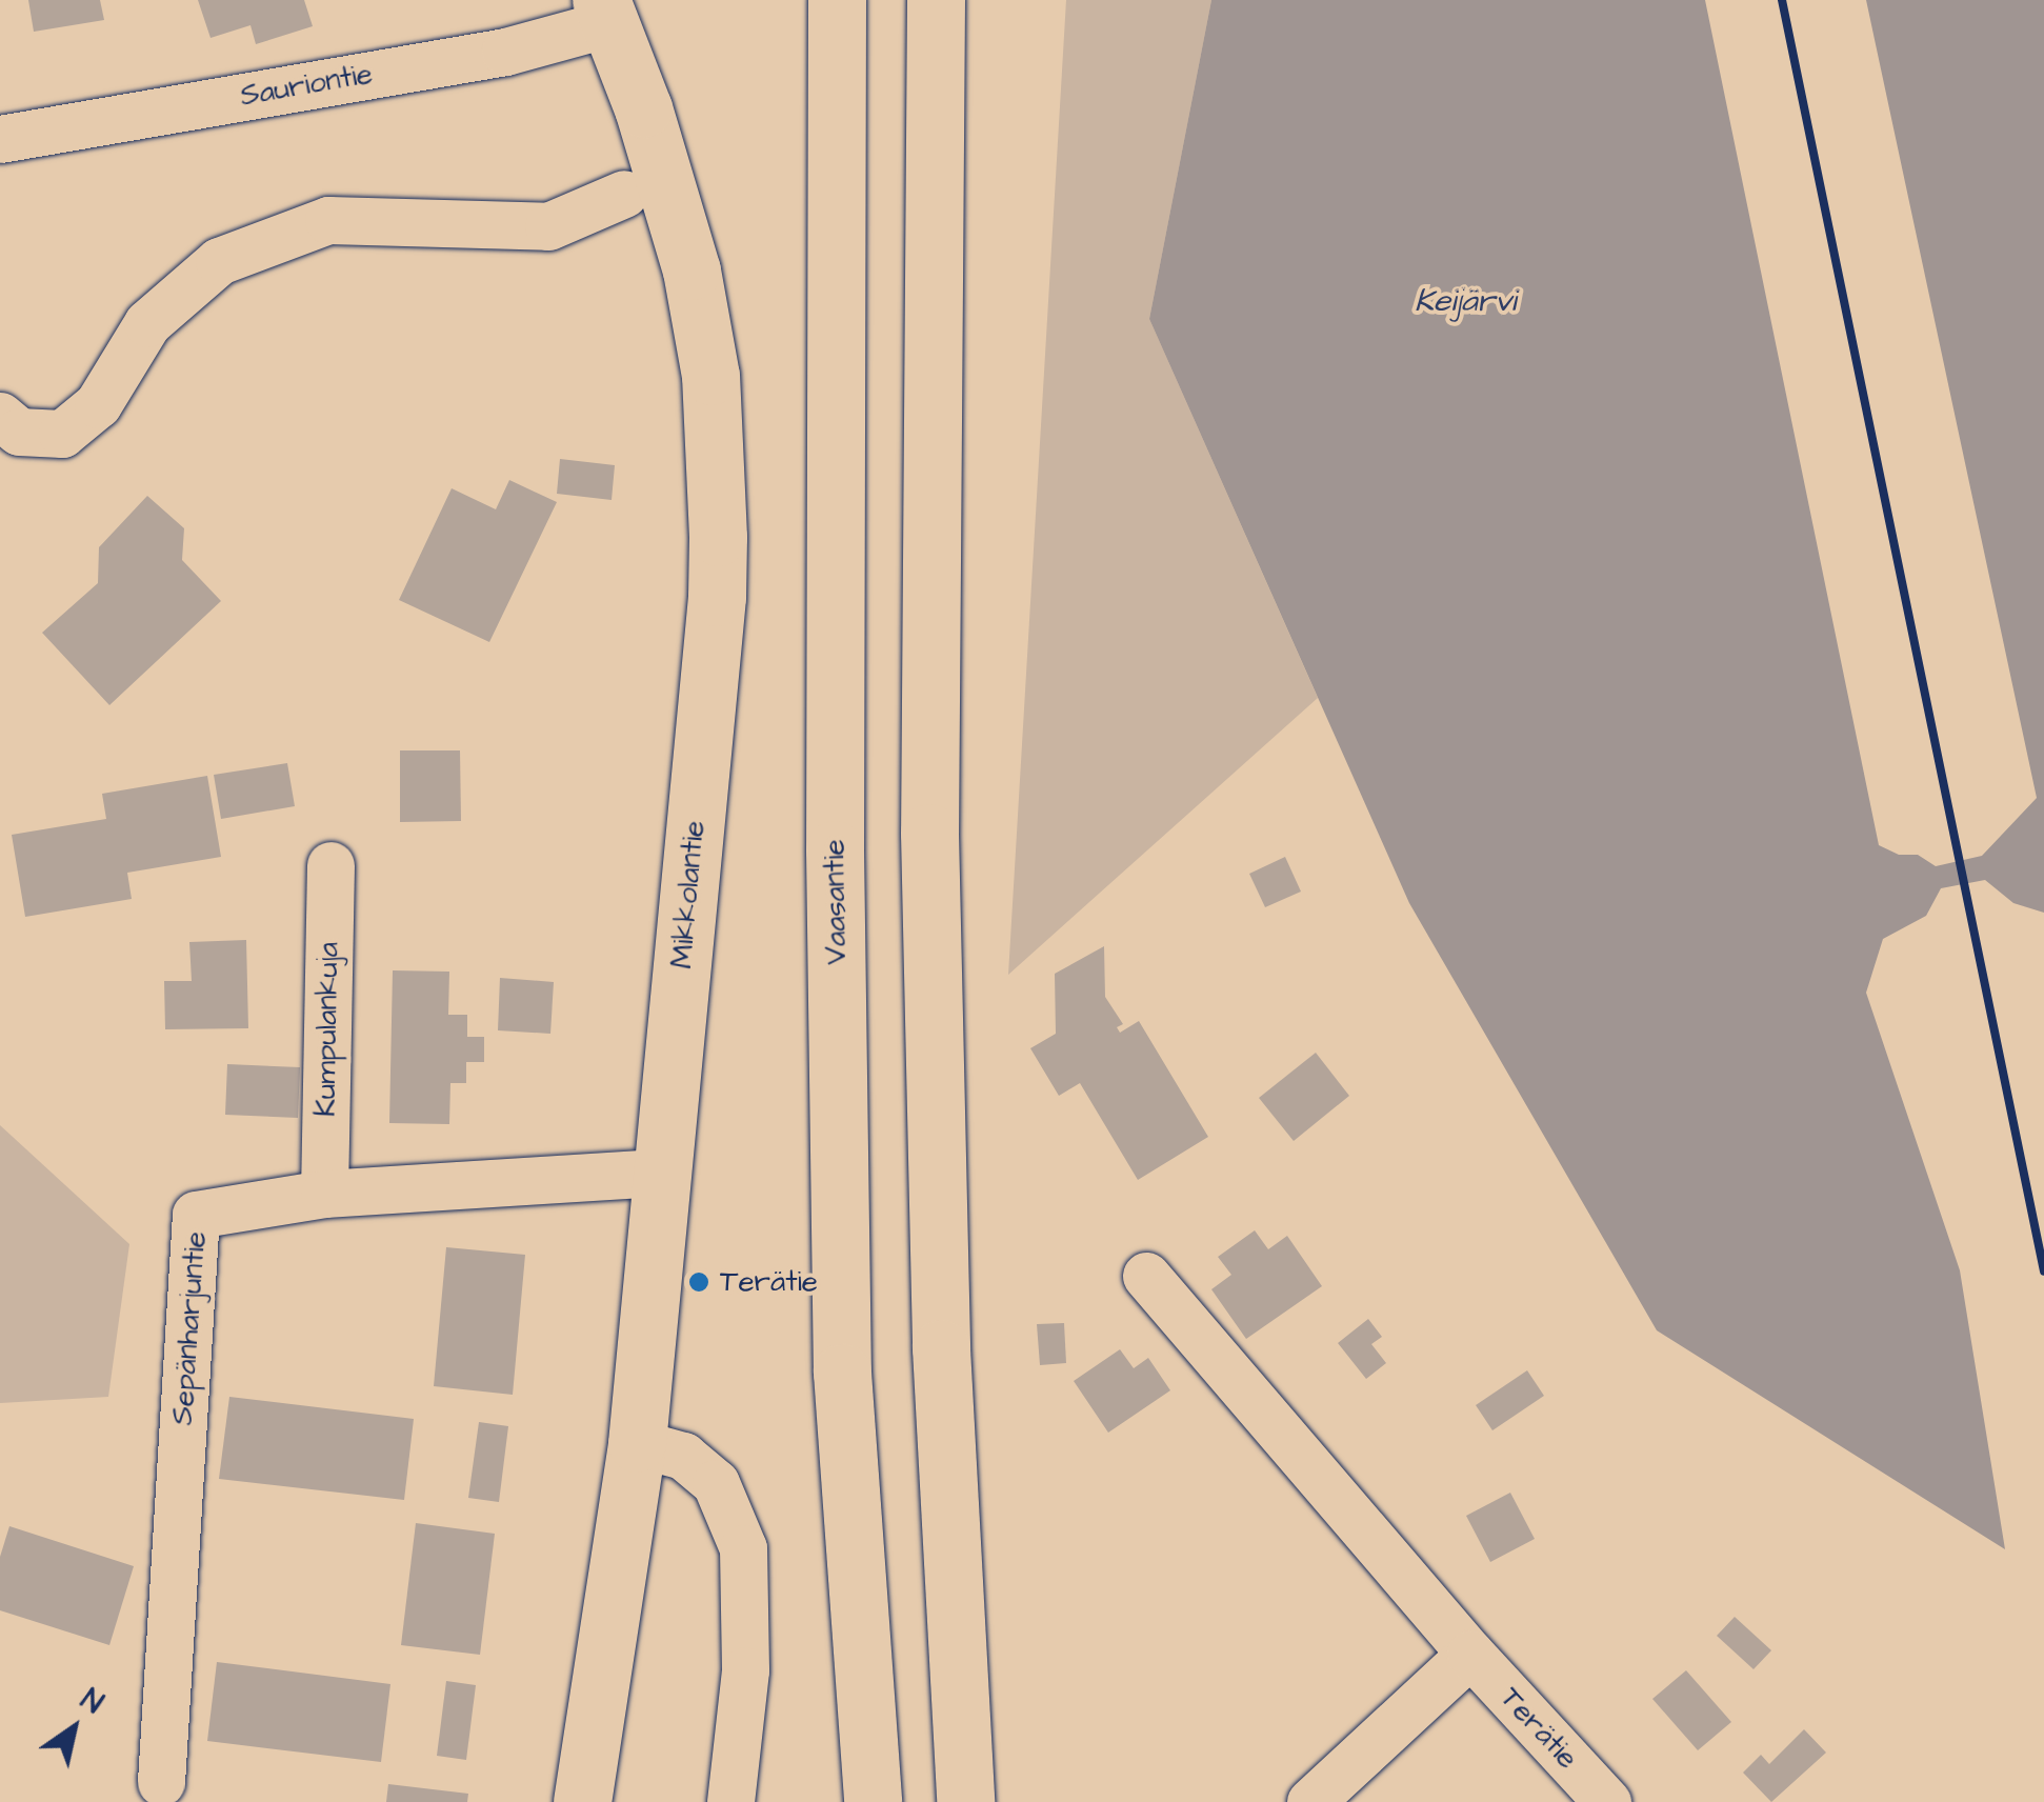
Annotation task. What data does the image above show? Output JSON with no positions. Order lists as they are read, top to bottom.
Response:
{
  "streets": {
    "main road": ["Mikkolantie", "Vaasantie"],
    "street": [
      "Sauriontie",
      "Kumpulankuja",
      "Sepänharjuntie",
      "Terätie"
    ]
  },
  "crossings": [
    ["Sauriontie", "Mikkolantie"],
    ["Mikkolantie", "Sepänharjuntie"],
    ["Kumpulankuja", "Sepänharjuntie"]
  ],
  "water": ["Keijärvi"],
  "places": ["Terätie"],
  "north": "top right"
}
